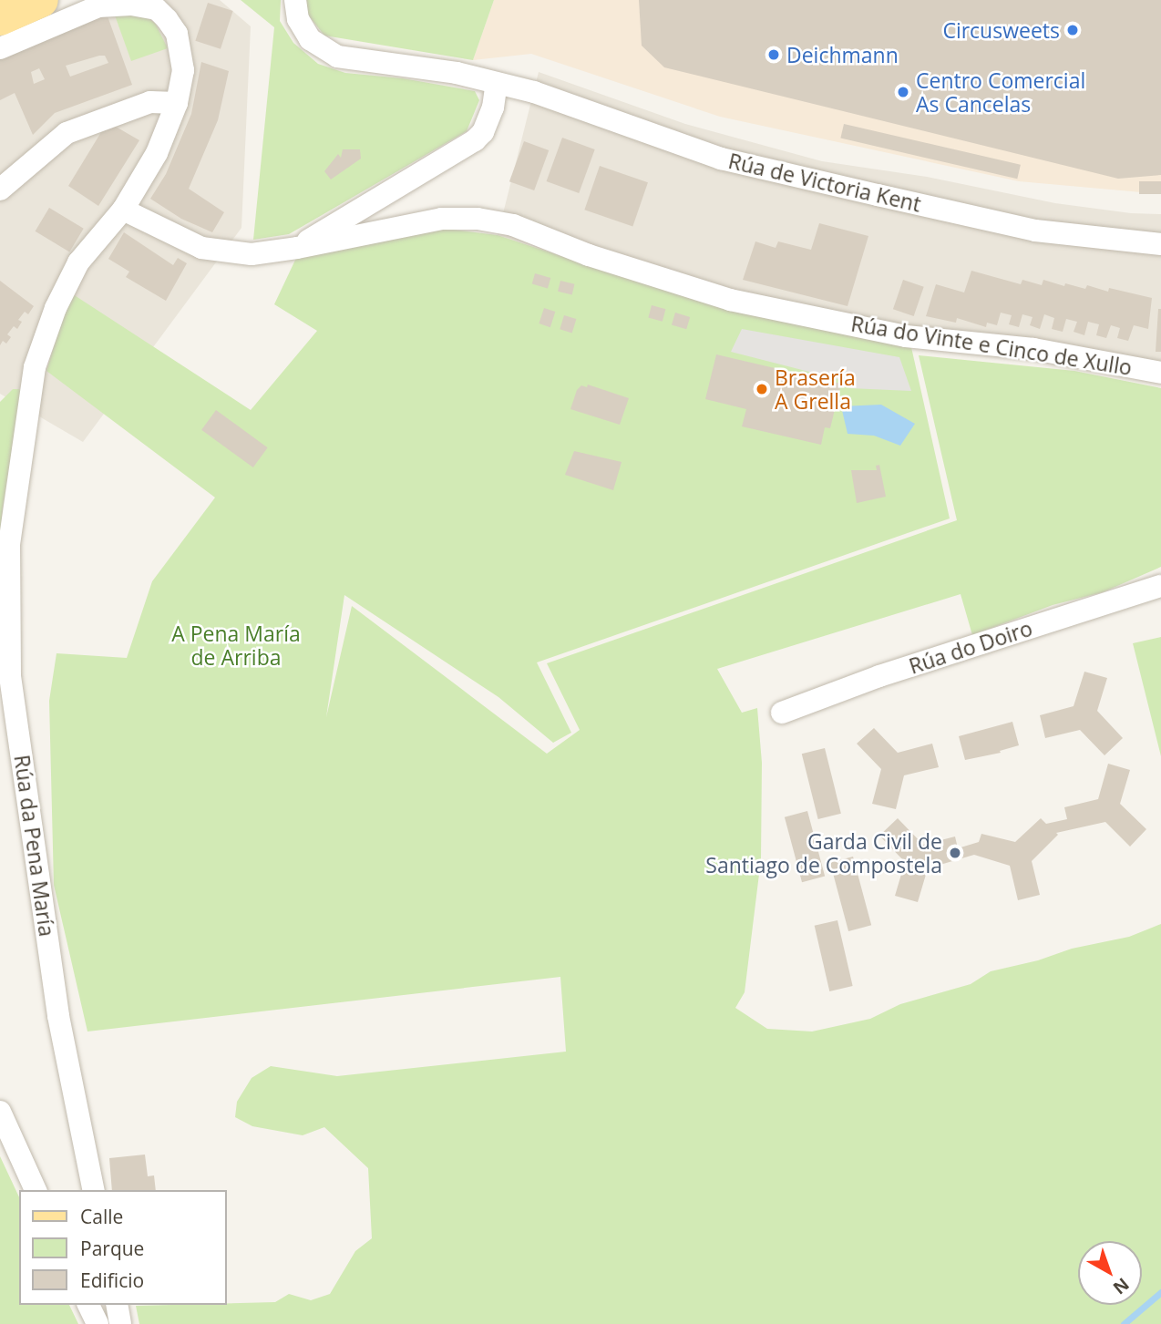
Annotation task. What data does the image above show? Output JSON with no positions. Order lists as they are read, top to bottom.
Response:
{
  "streets": {
    "street": [
      "Rúa de Victoria Kent",
      "Rúa do Vinte e Cinco de Xullo",
      "Rúa do Doiro",
      "Rúa da Pena María"
    ]
  },
  "crossings": [
    ["Rúa do Vinte e Cinco de Xullo", "Rúa da Pena María"]
  ],
  "parks": ["A Pena María de Arriba"],
  "places": [
    "Circusweets",
    "Deichmann",
    "Centro Comercial As Cancelas",
    "Brasería A Grella",
    "Garda Civil de Santiago de Compostela"
  ],
  "legend": ["Calle", "Parque", "Edificio"],
  "north": "bottom right"
}
